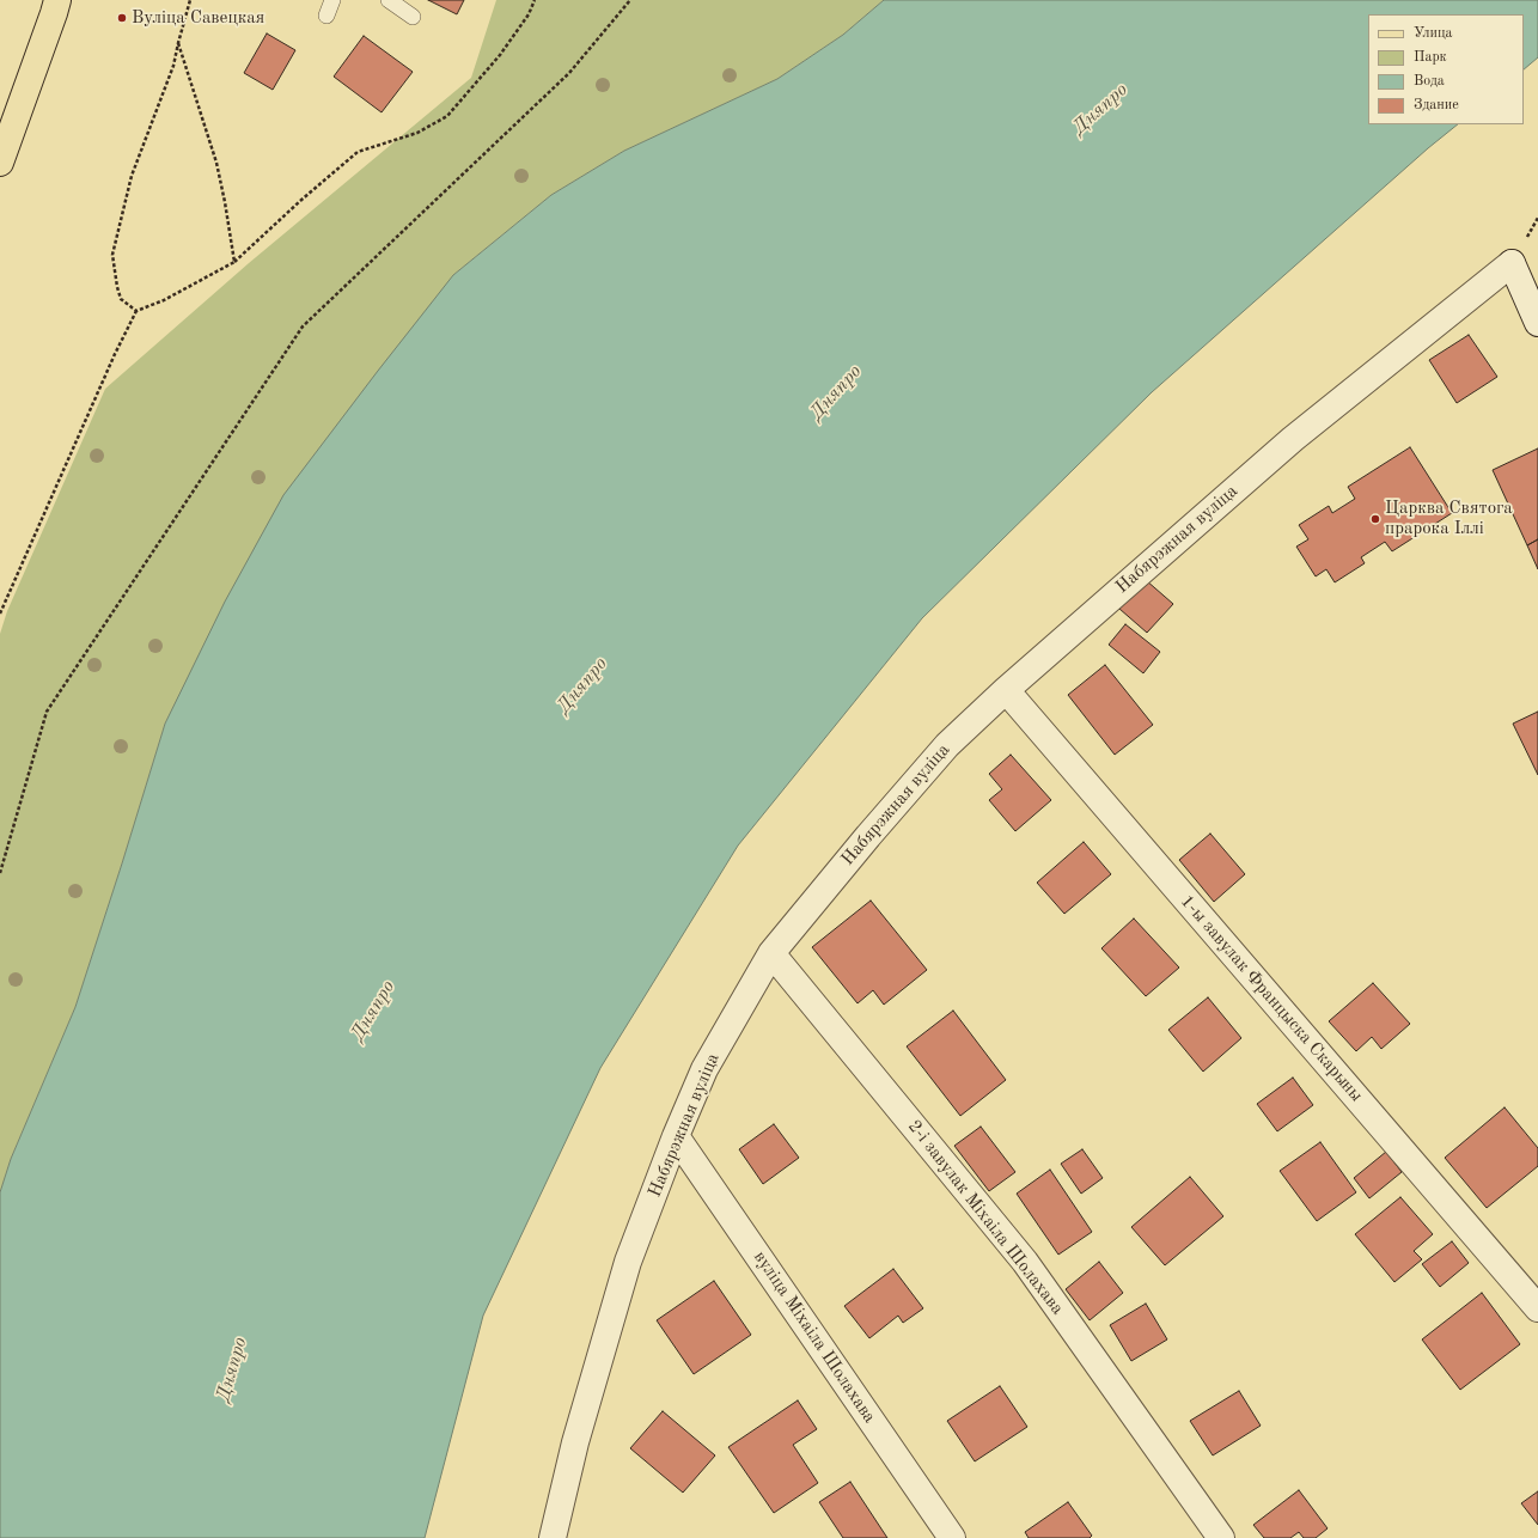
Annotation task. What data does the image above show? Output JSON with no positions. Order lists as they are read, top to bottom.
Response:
{
  "streets": {
    "street": [
      "Набярэжная вуліца",
      "1-ы завулак Францыска Скарыны",
      "2-і завулак Міхаіла Шолахава",
      "вуліца Міхаіла Шолахава"
    ]
  },
  "crossings": [
    ["Набярэжная вуліца", "1-ы завулак Францыска Скарыны"],
    ["Набярэжная вуліца", "2-і завулак Міхаіла Шолахава"],
    ["Набярэжная вуліца", "вуліца Міхаіла Шолахава"]
  ],
  "water": ["Дняпро"],
  "places": ["Вуліца Савецкая", "Царква Святога прарока Іллі"],
  "legend": [
    "Улица",
    "Парк",
    "Вода",
    "Здание"
  ]
}
